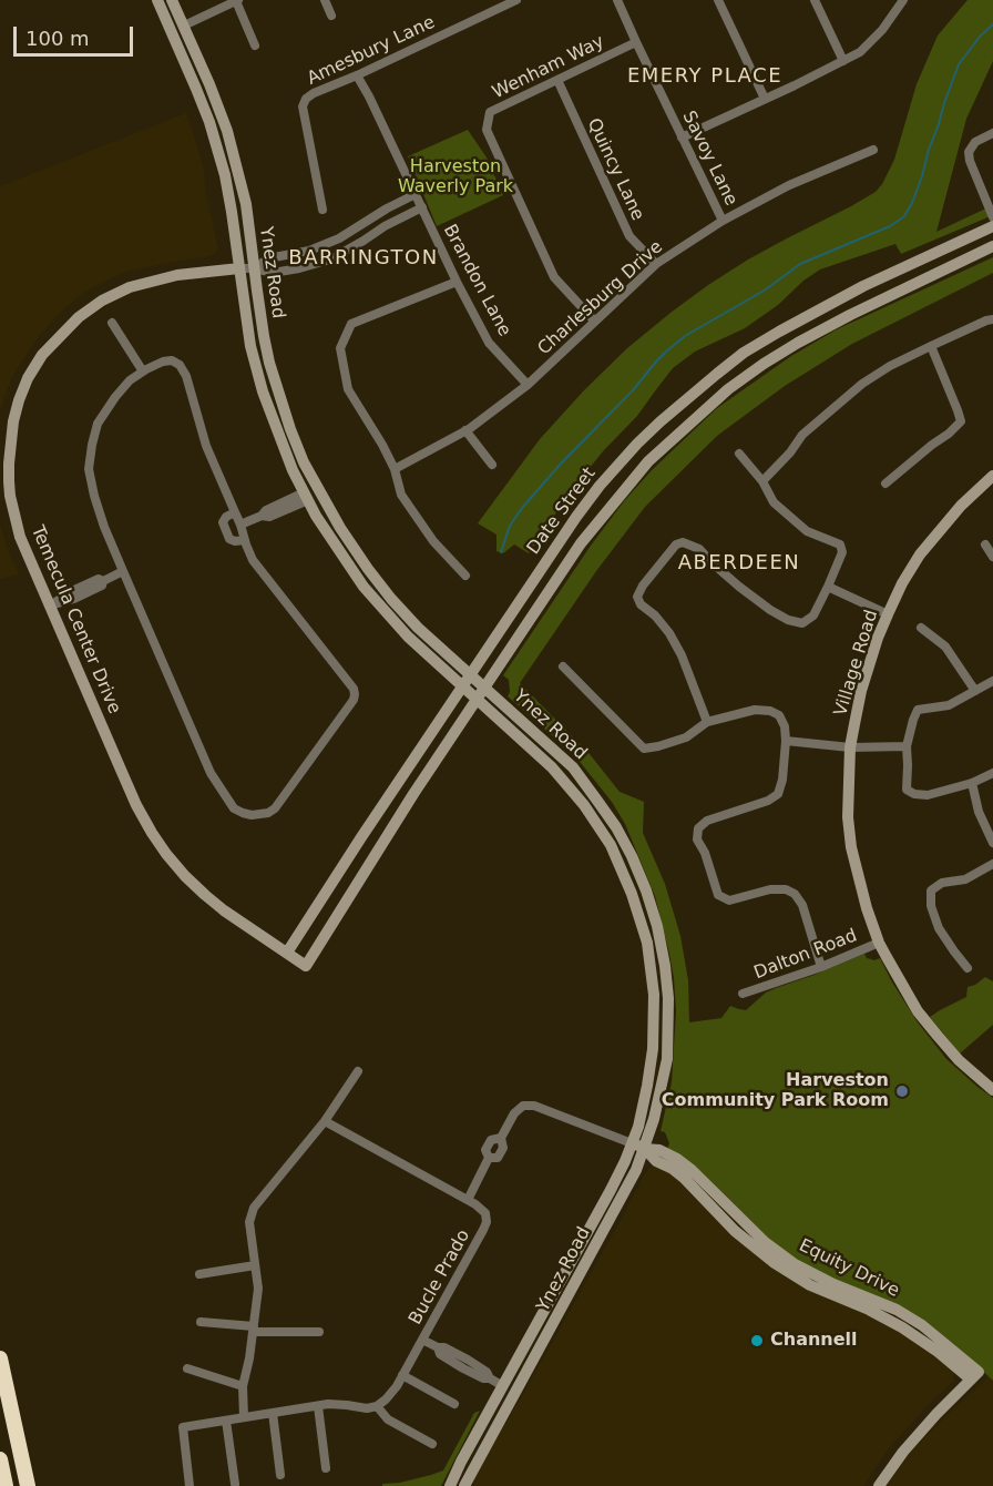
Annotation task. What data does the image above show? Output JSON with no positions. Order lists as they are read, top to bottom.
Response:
{
  "streets": {
    "main road": [
      "Ynez Road",
      "Date Street",
      "Temecula Center Drive",
      "Village Road",
      "Equity Drive"
    ],
    "street": [
      "Amesbury Lane",
      "Wenham Way",
      "Savoy Lane",
      "Quincy Lane",
      "Brandon Lane",
      "Charlesburg Drive",
      "Dalton Road",
      "Bucle Prado"
    ]
  },
  "crossings": [
    ["Amesbury Lane", "Brandon Lane"],
    ["Wenham Way", "Savoy Lane"],
    ["Wenham Way", "Quincy Lane"],
    ["Wenham Way", "Charlesburg Drive"],
    ["Savoy Lane", "Charlesburg Drive"],
    ["Quincy Lane", "Charlesburg Drive"],
    ["Ynez Road", "Date Street"],
    ["Ynez Road", "Temecula Center Drive"],
    ["Ynez Road", "Equity Drive"],
    ["Ynez Road", "Bucle Prado"],
    ["Brandon Lane", "Charlesburg Drive"],
    ["Date Street", "Temecula Center Drive"],
    ["Village Road", "Dalton Road"]
  ],
  "districts": ["EMERY PLACE", "BARRINGTON", "ABERDEEN"],
  "parks": ["Harveston Waverly Park"],
  "places": ["Harveston Community Park Room", "Channell"],
  "scale_bar": "100 m"
}
